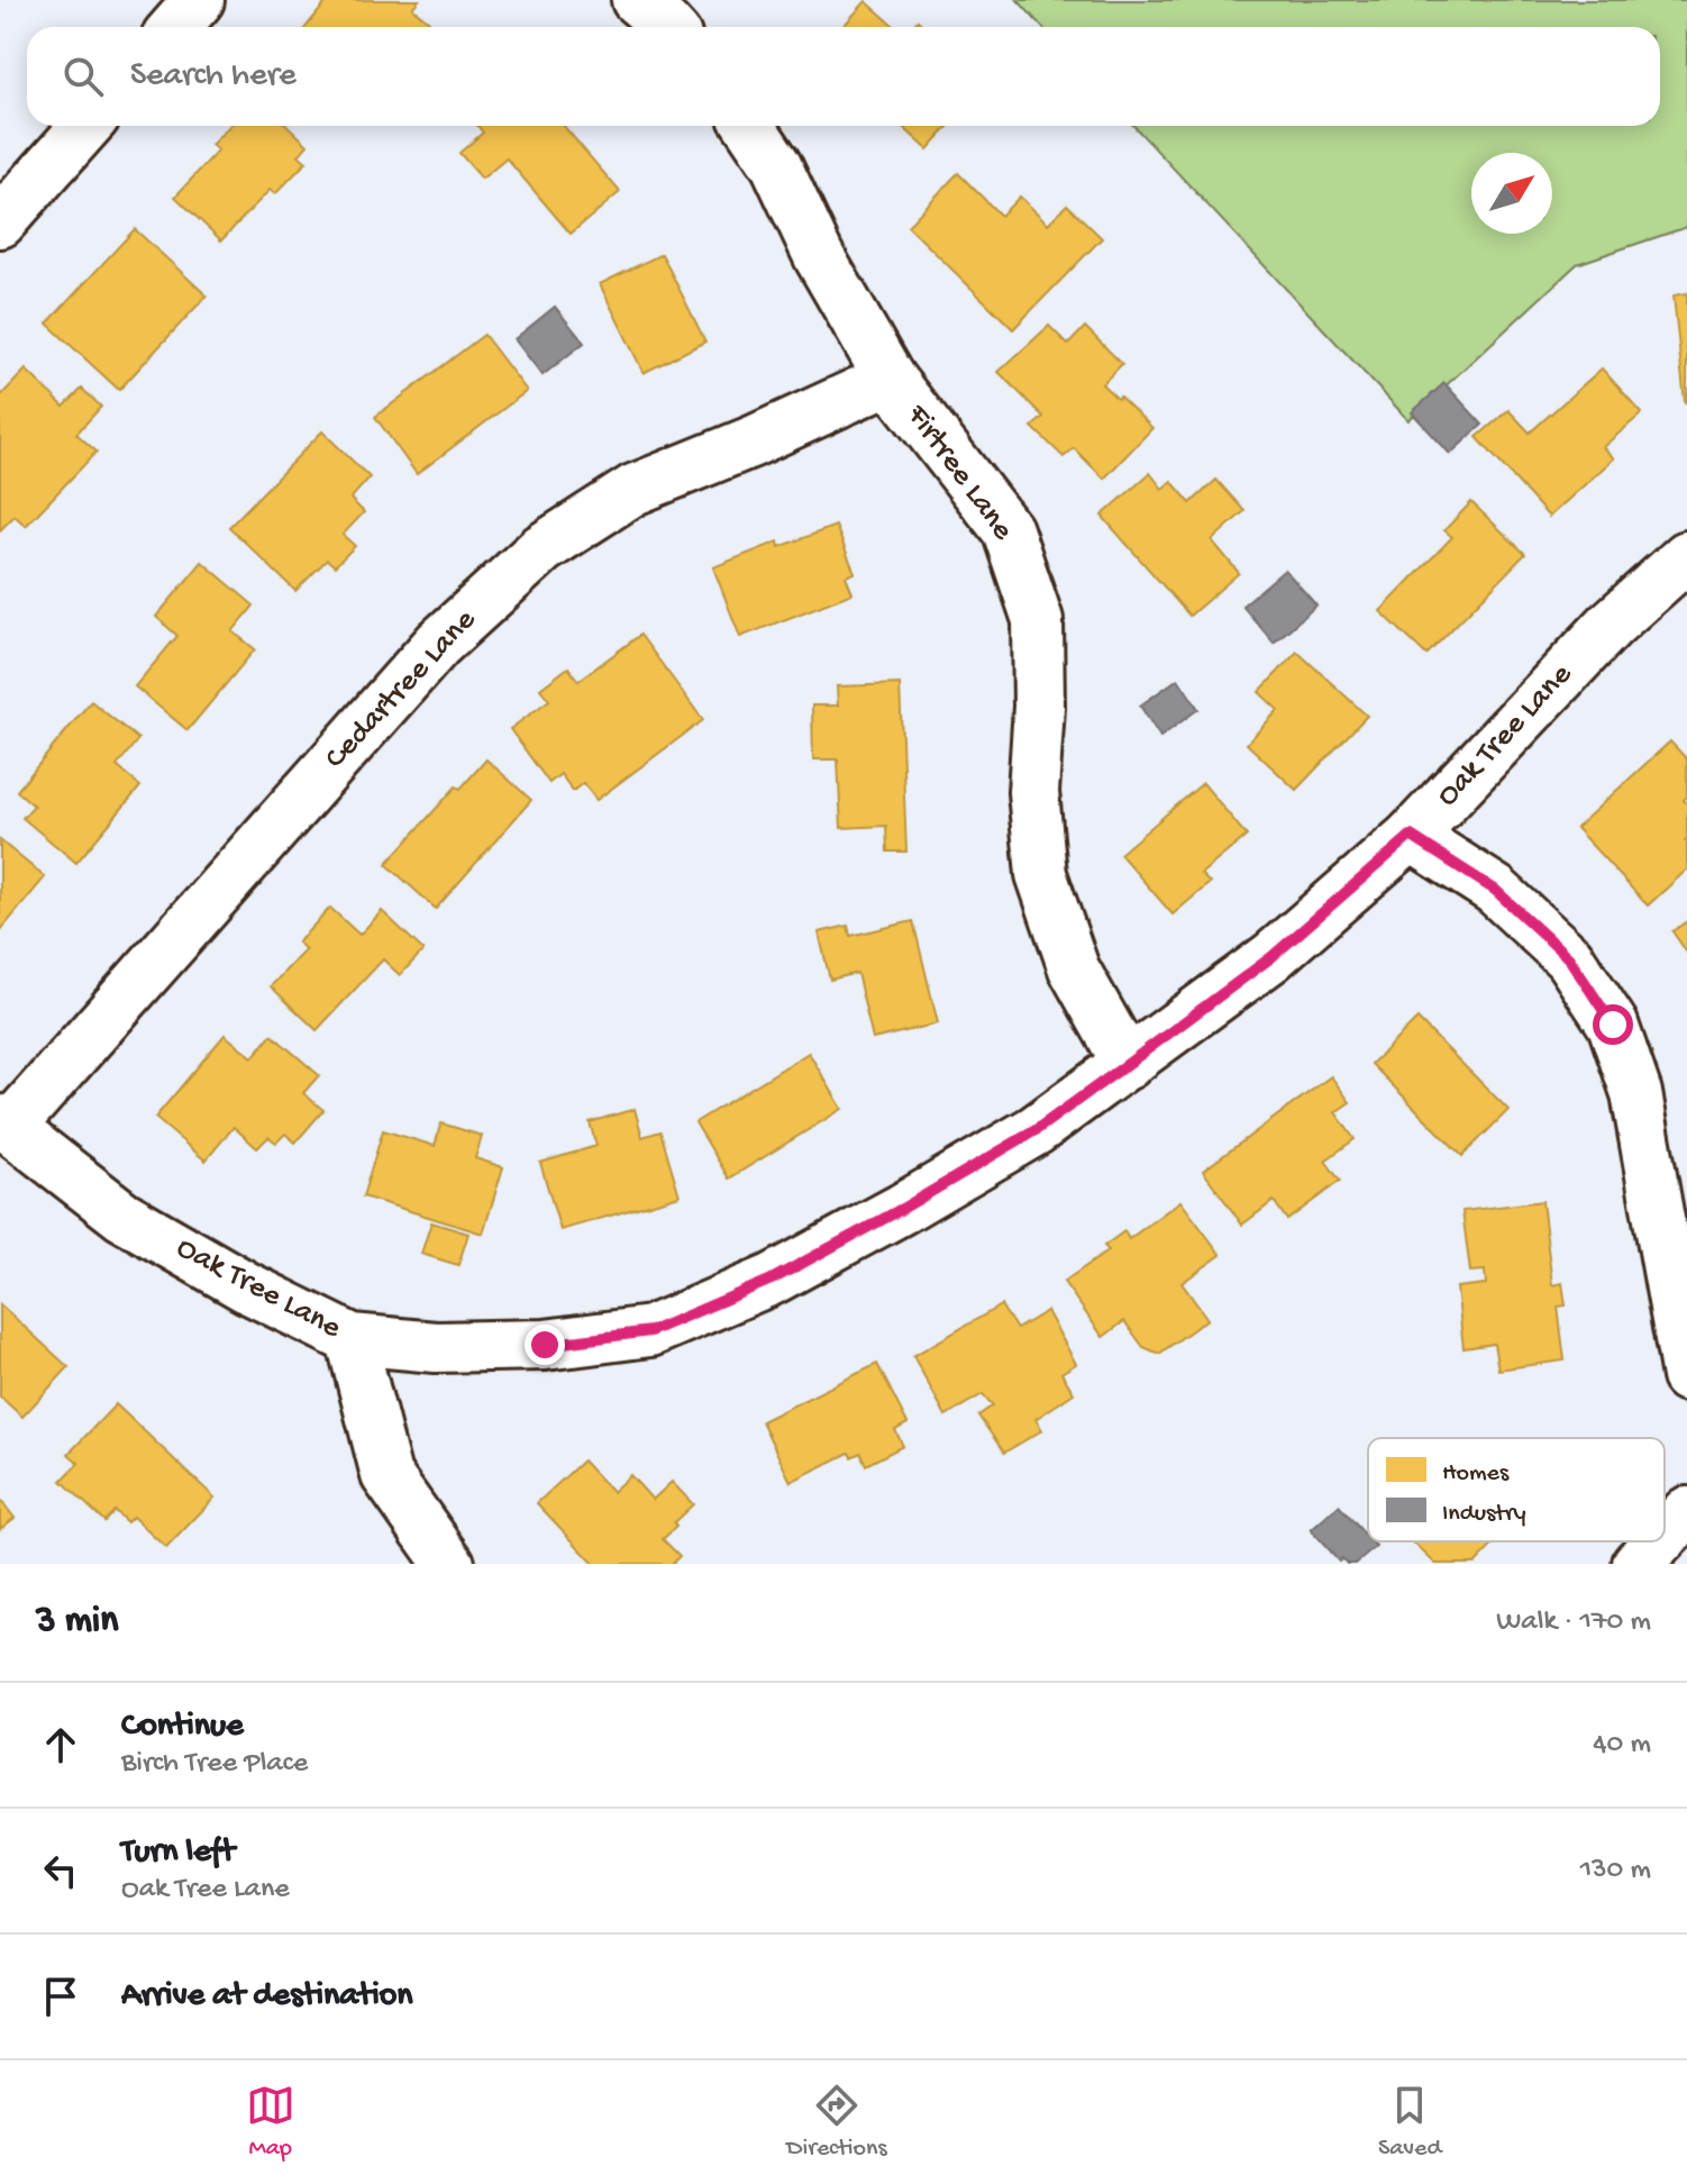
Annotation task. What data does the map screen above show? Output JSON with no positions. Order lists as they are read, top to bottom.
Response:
{
  "streets": {
    "street": ["Firtree Lane", "Cedartree Lane", "Oak Tree Lane"]
  },
  "crossings": [
    ["Firtree Lane", "Cedartree Lane"],
    ["Firtree Lane", "Oak Tree Lane"],
    ["Cedartree Lane", "Oak Tree Lane"]
  ],
  "legend": ["Homes", "Industry"],
  "north": "top right",
  "page": {
    "search": "Search here",
    "heading": ["3 min", "Walk · 170 m"],
    "list": [
      ["Continue", "Birch Tree Place", "40 m"],
      ["Turn left", "Oak Tree Lane", "130 m"],
      "Arrive at destination"
    ],
    "nav": ["Map", "Directions", "Saved"]
  }
}
